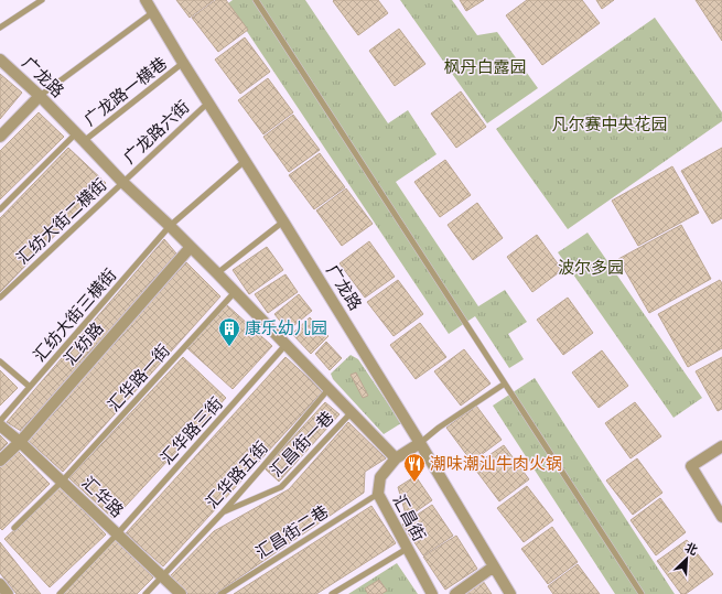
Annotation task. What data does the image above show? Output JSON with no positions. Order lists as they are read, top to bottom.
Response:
{
  "streets": {
    "street": [
      "广龙路",
      "汇纺路",
      "汇华路",
      "汇昌街"
    ],
    "lane": [
      "广龙路一横巷",
      "广龙路六街",
      "汇纺大街二横街",
      "汇纺大街三横街",
      "汇华路一街",
      "汇华路三街",
      "汇昌街一巷",
      "汇华路五街",
      "汇昌街二巷"
    ]
  },
  "crossings": [
    ["广龙路", "广龙路一横巷"],
    ["广龙路", "广龙路六街"],
    ["广龙路", "汇纺大街二横街"],
    ["广龙路", "汇纺大街三横街"],
    ["广龙路", "汇纺路"],
    ["广龙路", "汇华路一街"],
    ["广龙路", "汇华路三街"],
    ["广龙路", "汇昌街一巷"],
    ["广龙路", "汇华路五街"],
    ["广龙路", "汇昌街"],
    ["广龙路六街", "汇纺大街二横街"],
    ["汇纺路", "汇华路"],
    ["汇华路一街", "汇华路"],
    ["汇华路三街", "汇华路"],
    ["汇昌街一巷", "汇华路五街"],
    ["汇华路五街", "汇华路"],
    ["汇昌街", "汇昌街二巷"]
  ],
  "parks": ["枫丹白露园", "凡尔赛中央花园", "波尔多园"],
  "places": {
    "building": ["康乐幼儿园"],
    "restaurant": ["潮味潮汕牛肉火锅"]
  },
  "north": "top right"
}
